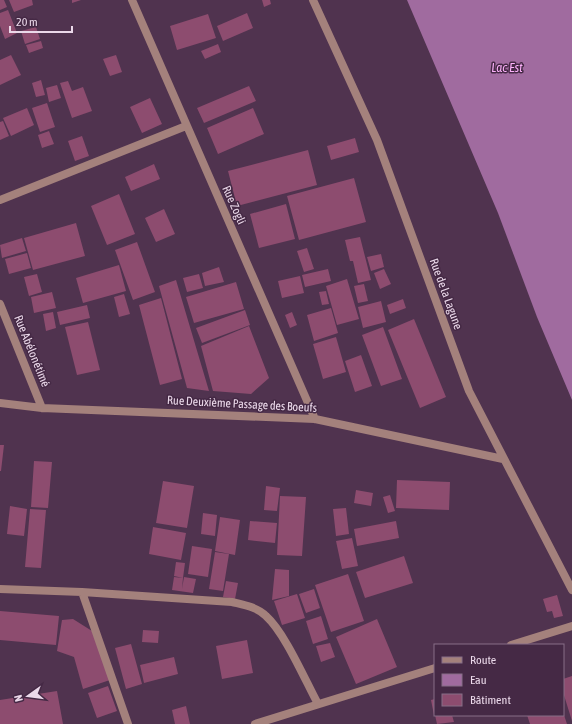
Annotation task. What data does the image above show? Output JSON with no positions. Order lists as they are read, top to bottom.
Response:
{
  "streets": {
    "street": [
      "Rue Zogli",
      "Rue de la Lagune",
      "Rue Abélonétimé",
      "Rue Deuxième Passage des Boeufs"
    ]
  },
  "crossings": [
    ["Rue Zogli", "Rue Deuxième Passage des Boeufs"],
    ["Rue de la Lagune", "Rue Deuxième Passage des Boeufs"],
    ["Rue Abélonétimé", "Rue Deuxième Passage des Boeufs"]
  ],
  "water": ["Lac Est"],
  "legend": ["Route", "Eau", "Bâtiment"],
  "scale_bar": "20 m",
  "north": "left"
}
